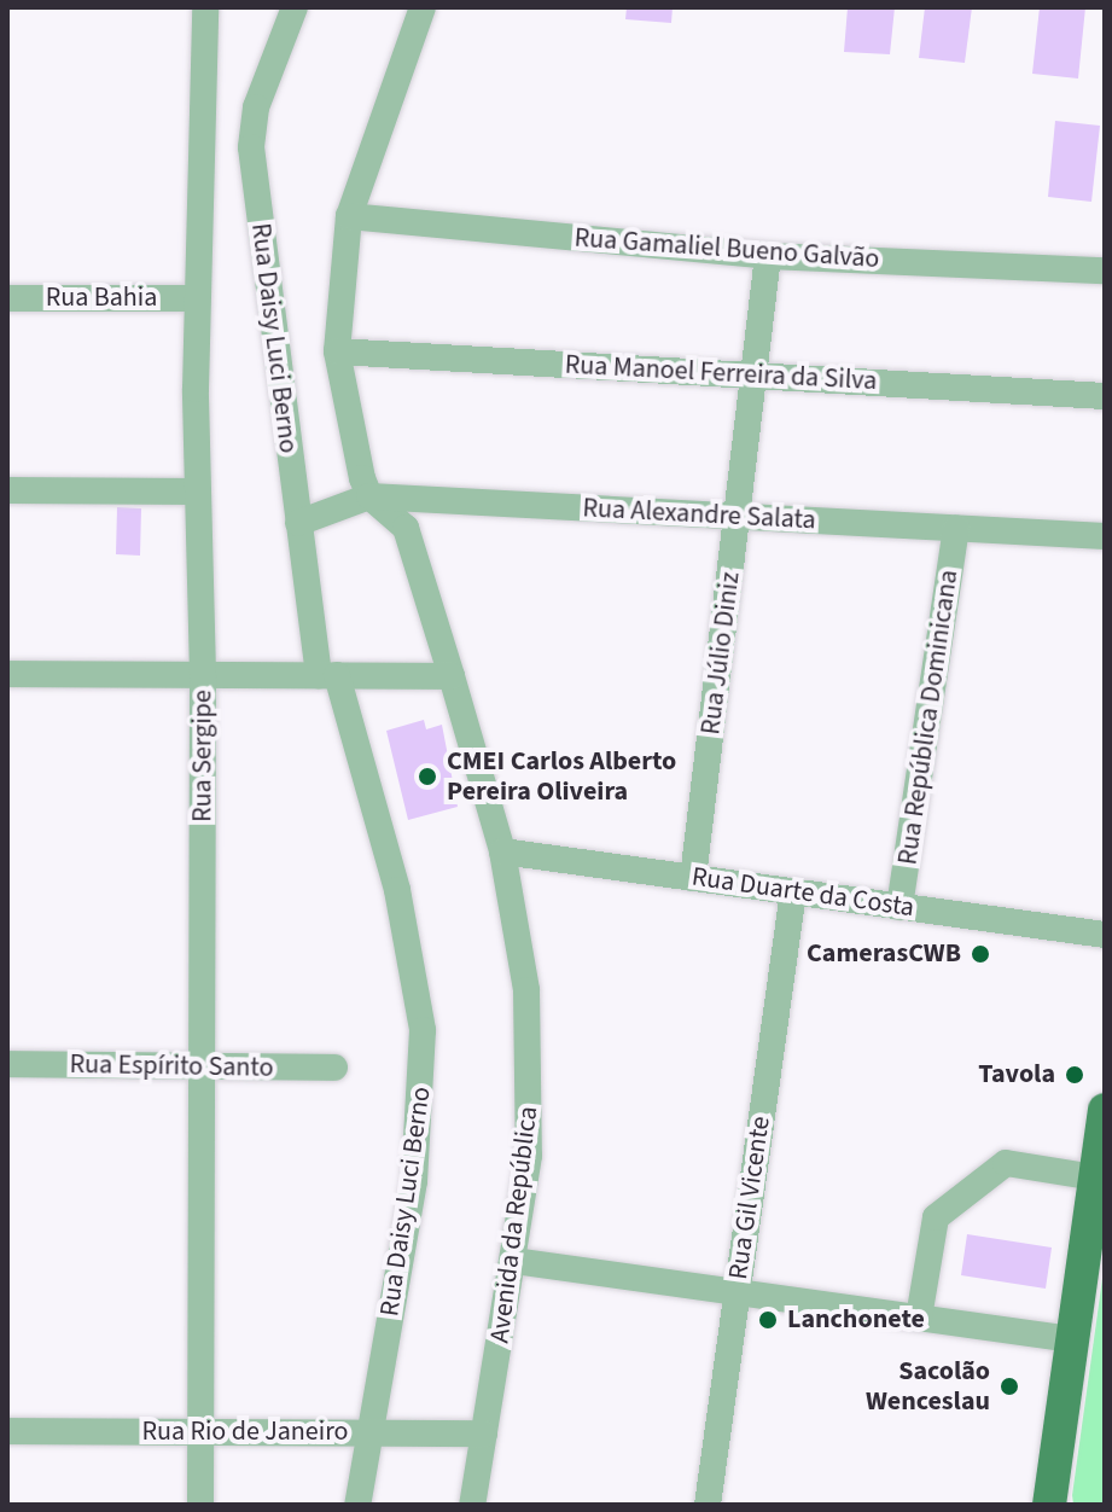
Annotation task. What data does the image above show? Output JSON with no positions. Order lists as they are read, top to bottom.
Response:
{
  "streets": {
    "street": [
      "Rua Gamaliel Bueno Galvão",
      "Rua Bahia",
      "Rua Daisy Luci Berno",
      "Rua Manoel Ferreira da Silva",
      "Rua Alexandre Salata",
      "Rua Júlio Diniz",
      "Rua República Dominicana",
      "Rua Sergipe",
      "Rua Duarte da Costa",
      "Rua Espírito Santo",
      "Rua Gil Vicente",
      "Avenida da República",
      "Rua Rio de Janeiro"
    ]
  },
  "crossings": [
    ["Rua Gamaliel Bueno Galvão", "Rua Júlio Diniz"],
    ["Rua Bahia", "Rua Sergipe"],
    ["Rua Daisy Luci Berno", "Rua Alexandre Salata"],
    ["Rua Daisy Luci Berno", "Rua Rio de Janeiro"],
    ["Rua Manoel Ferreira da Silva", "Rua Júlio Diniz"],
    ["Rua Alexandre Salata", "Rua Júlio Diniz"],
    ["Rua Alexandre Salata", "Rua República Dominicana"],
    ["Rua Alexandre Salata", "Avenida da República"],
    ["Rua Júlio Diniz", "Rua Duarte da Costa"],
    ["Rua República Dominicana", "Rua Duarte da Costa"],
    ["Rua Sergipe", "Rua Espírito Santo"],
    ["Rua Sergipe", "Rua Rio de Janeiro"],
    ["Rua Duarte da Costa", "Rua Gil Vicente"],
    ["Rua Duarte da Costa", "Avenida da República"],
    ["Avenida da República", "Rua Rio de Janeiro"]
  ],
  "places": [
    "CMEI Carlos Alberto Pereira Oliveira",
    "CamerasCWB",
    "Tavola",
    "Lanchonete",
    "Sacolão Wenceslau"
  ]
}
